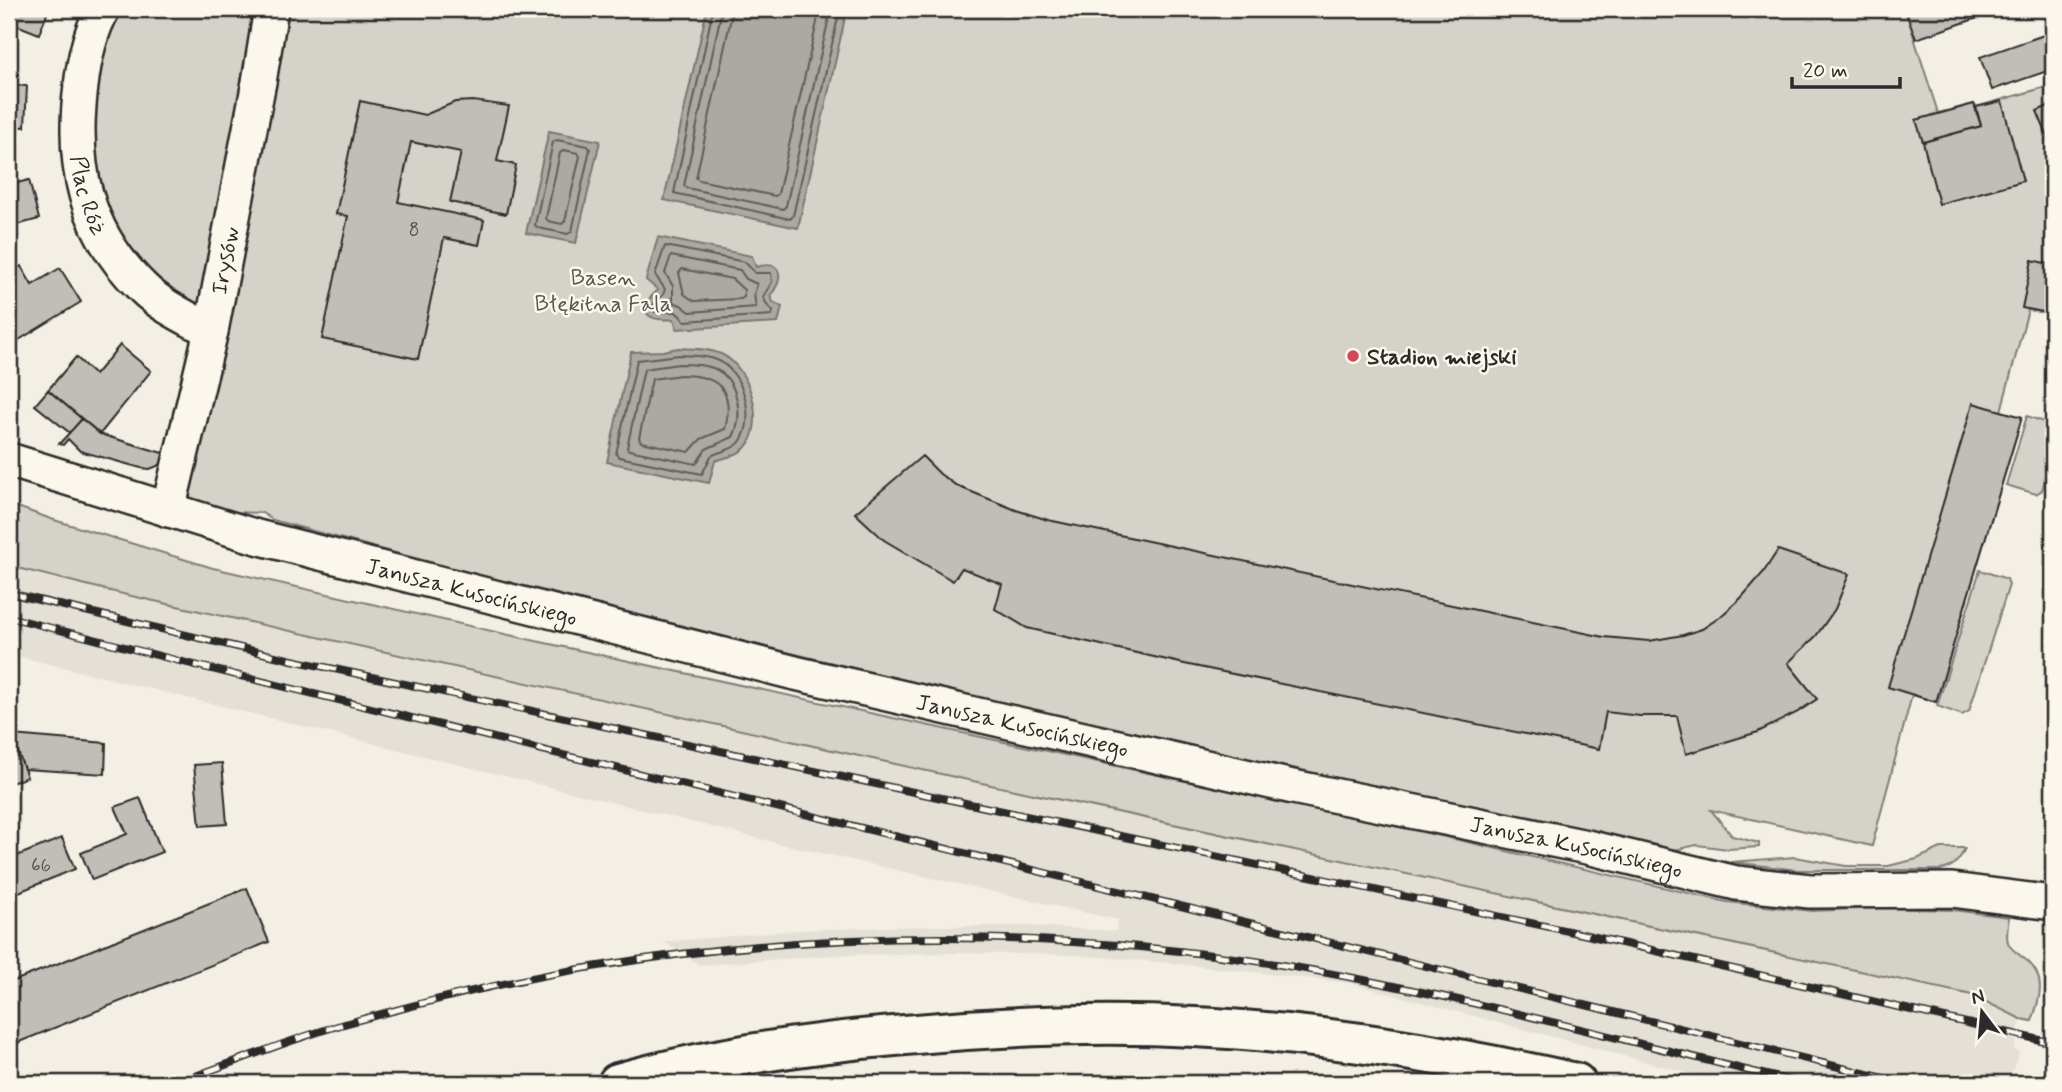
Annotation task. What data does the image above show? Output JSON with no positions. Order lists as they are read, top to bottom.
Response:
{
  "streets": {
    "street": ["Plac Róż", "Irysów", "Janusza Kusocińskiego"]
  },
  "crossings": [
    ["Plac Róż", "Irysów"],
    ["Irysów", "Janusza Kusocińskiego"]
  ],
  "parks": ["Basen Błękitna Fala"],
  "places": ["Stadion miejski"],
  "house_numbers": ["8", "66"],
  "scale_bar": "20 m",
  "north": "top"
}
